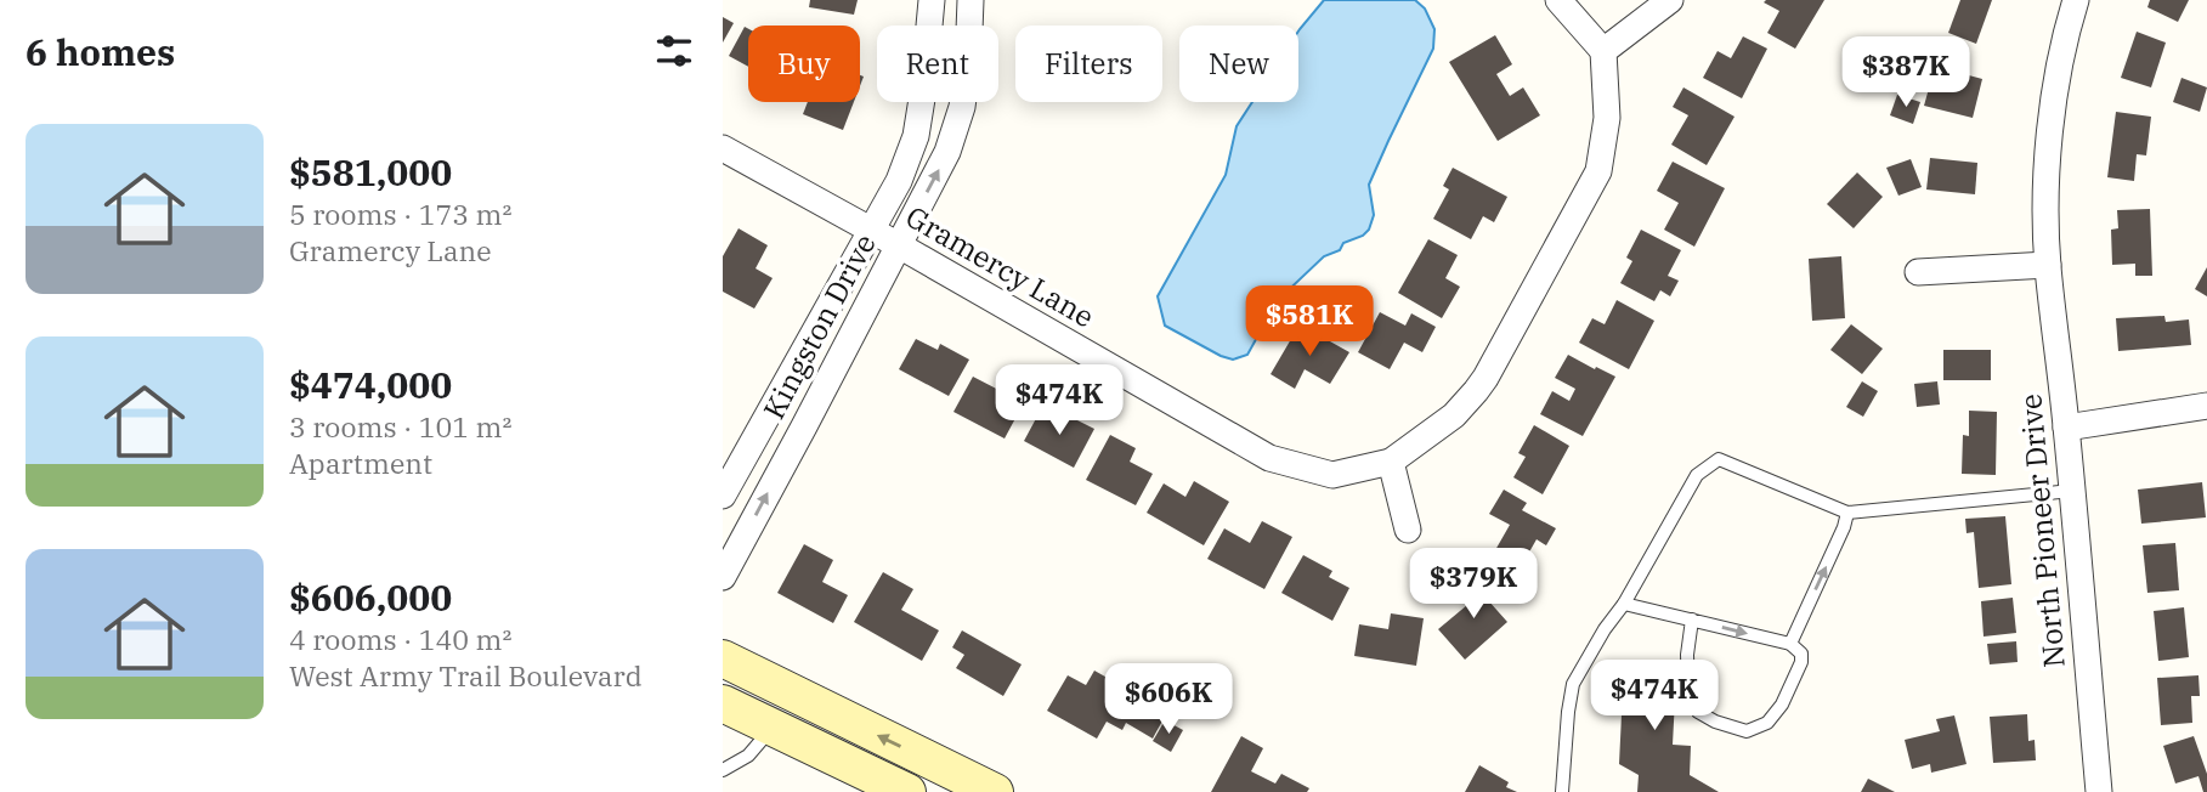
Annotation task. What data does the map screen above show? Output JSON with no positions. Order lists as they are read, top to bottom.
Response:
{
  "streets": {
    "street": ["Gramercy Lane", "Kingston Drive", "North Pioneer Drive"]
  },
  "crossings": [
    ["Gramercy Lane", "Kingston Drive"]
  ],
  "page": {
    "heading": "6 homes",
    "chip": [
      "Buy",
      "Rent",
      "Filters",
      "New"
    ],
    "price": [
      "$387K",
      "$581K",
      "$474K",
      "$379K",
      "$474K",
      "$606K"
    ],
    "list": [
      {
        "name": "$581,000",
        "note": "5 rooms · 173 m² · Gramercy Lane"
      },
      {
        "name": "$474,000",
        "note": "3 rooms · 101 m² · Apartment"
      },
      {
        "name": "$606,000",
        "note": "4 rooms · 140 m² · West Army Trail Boulevard"
      }
    ]
  }
}
